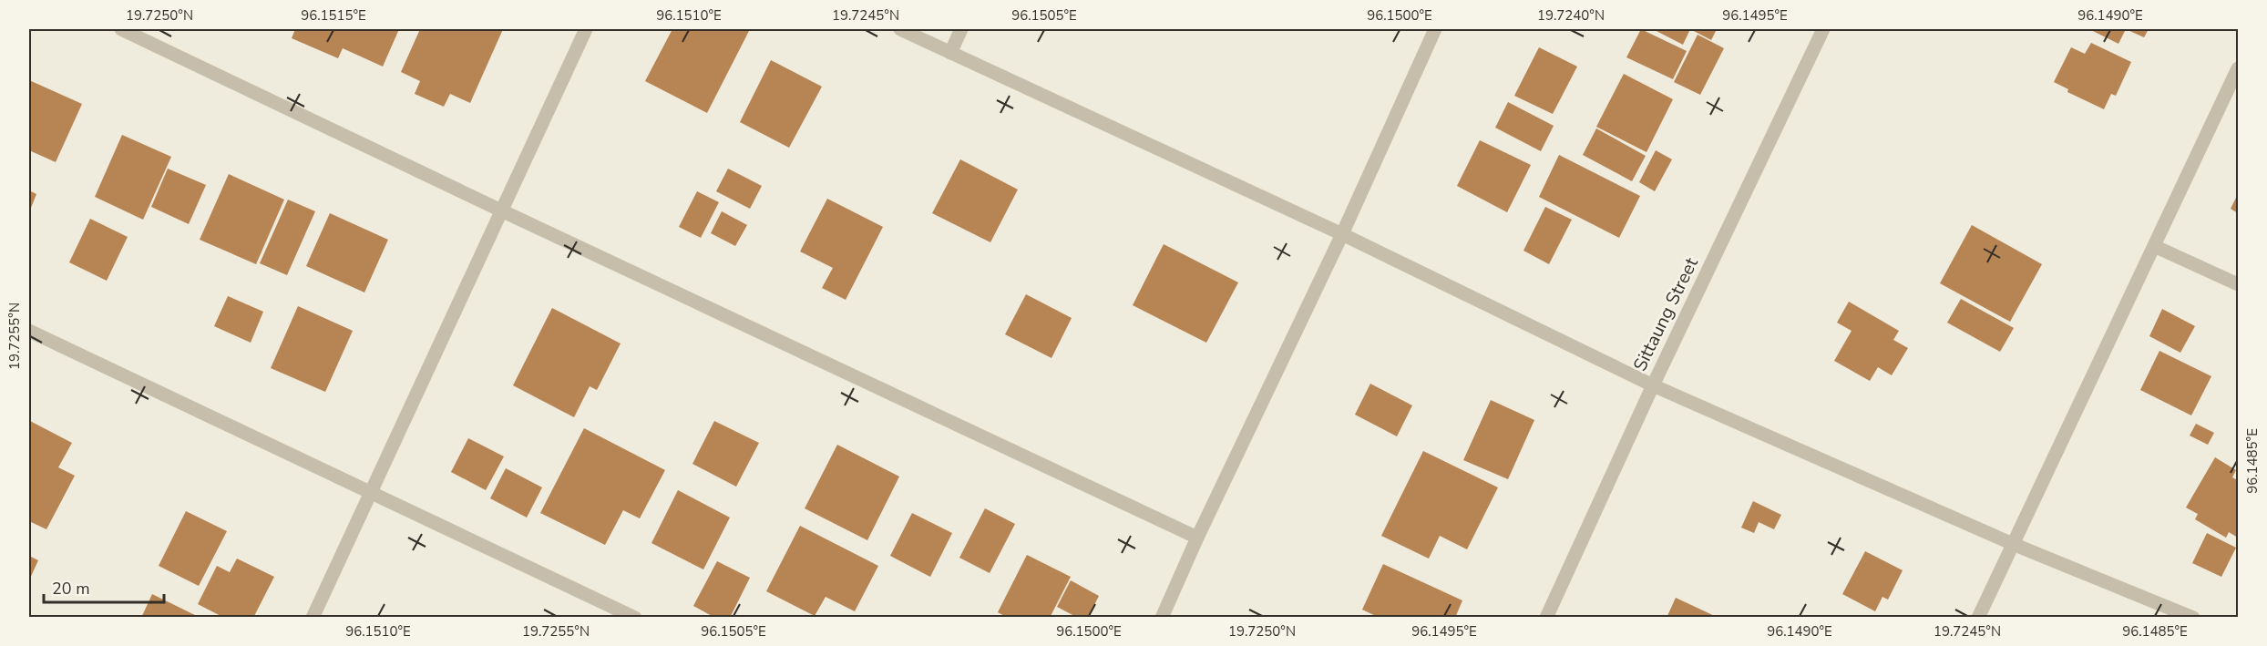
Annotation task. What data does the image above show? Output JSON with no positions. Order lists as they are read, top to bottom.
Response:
{
  "streets": {
    "street": ["Sittaung Street"]
  },
  "scale_bar": "20 m",
  "coordinates": [
    "19.7250°N",
    "96.1515°E",
    "96.1510°E",
    "19.7245°N",
    "96.1505°E",
    "96.1500°E",
    "19.7240°N",
    "96.1495°E",
    "96.1490°E",
    "19.7255°N",
    "96.1485°E"
  ]
}
